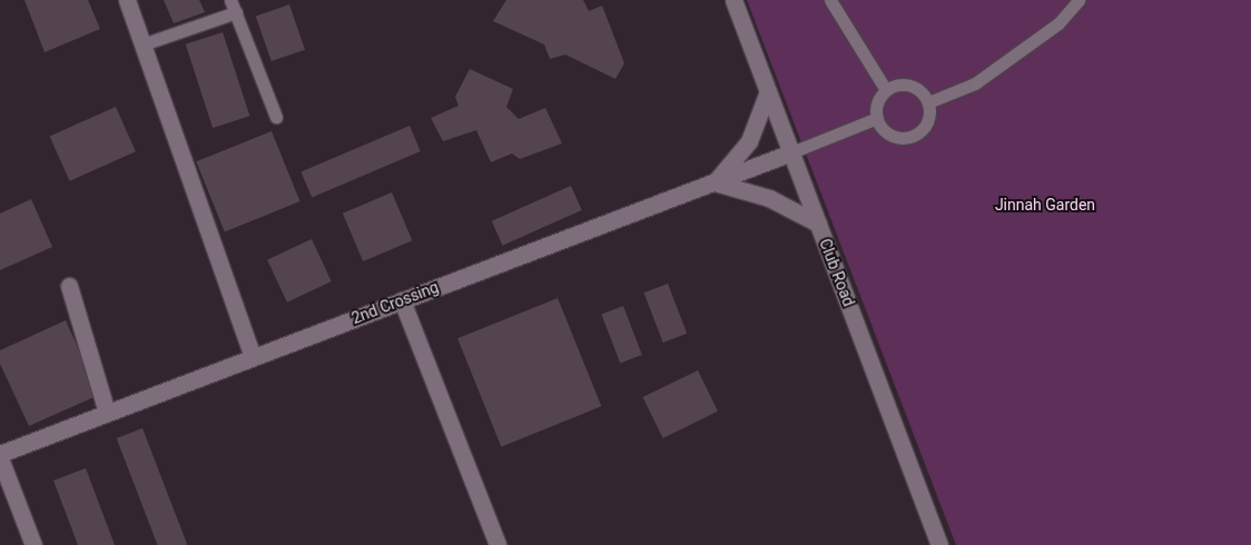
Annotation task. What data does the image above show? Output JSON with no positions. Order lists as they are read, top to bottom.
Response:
{
  "streets": {
    "street": ["Club Road", "2nd Crossing"]
  },
  "crossings": [
    ["Club Road", "2nd Crossing"]
  ],
  "parks": ["Jinnah Garden"]
}
